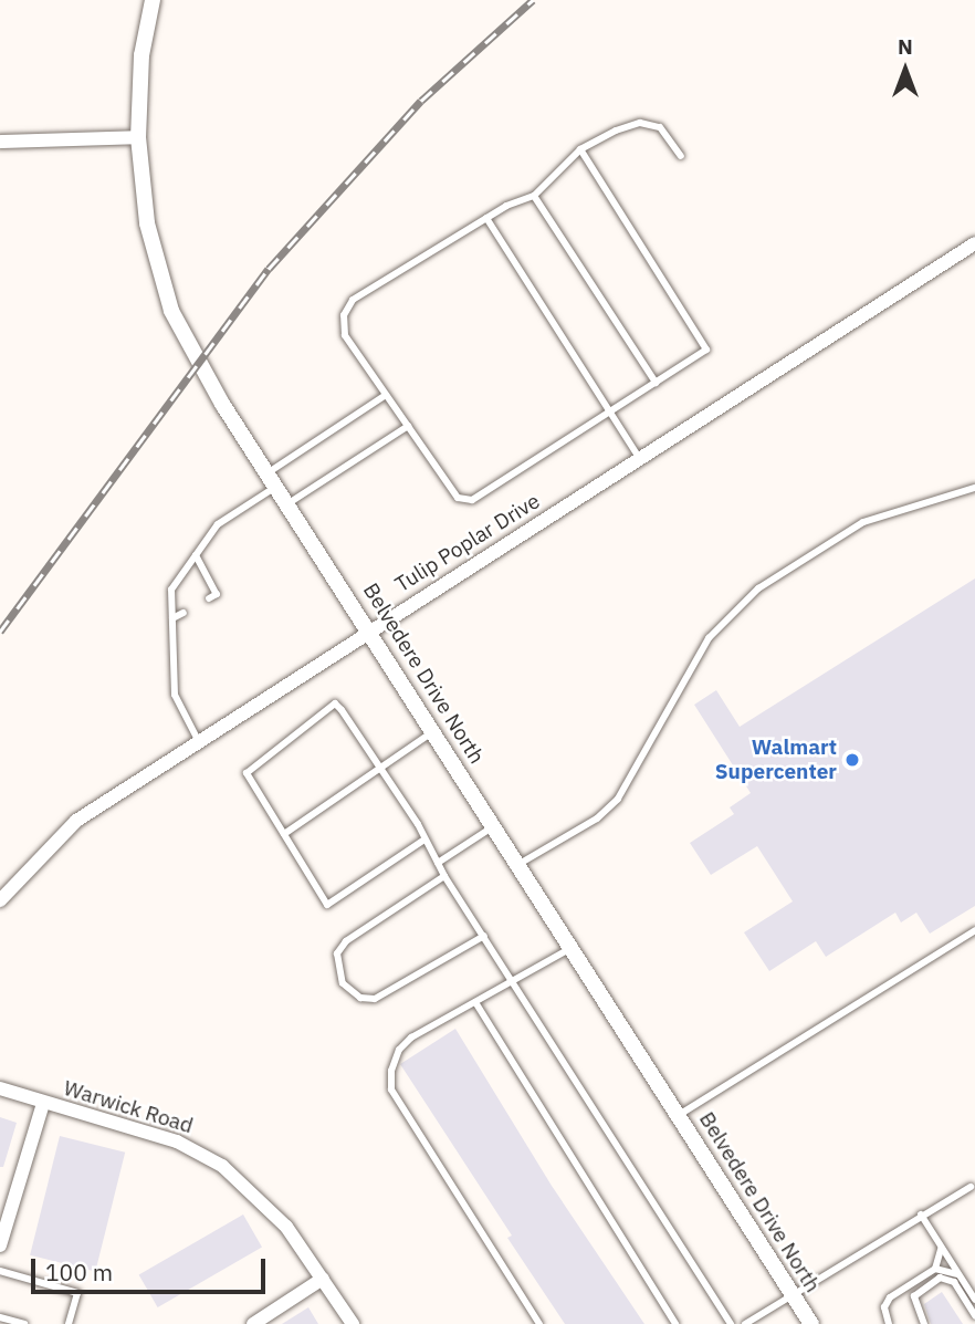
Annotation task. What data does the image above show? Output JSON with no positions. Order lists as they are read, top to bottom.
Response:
{
  "streets": {
    "street": ["Tulip Poplar Drive", "Belvedere Drive North", "Warwick Road"]
  },
  "crossings": [
    ["Tulip Poplar Drive", "Belvedere Drive North"]
  ],
  "places": ["Walmart Supercenter"],
  "scale_bar": "100 m",
  "north": "top"
}
